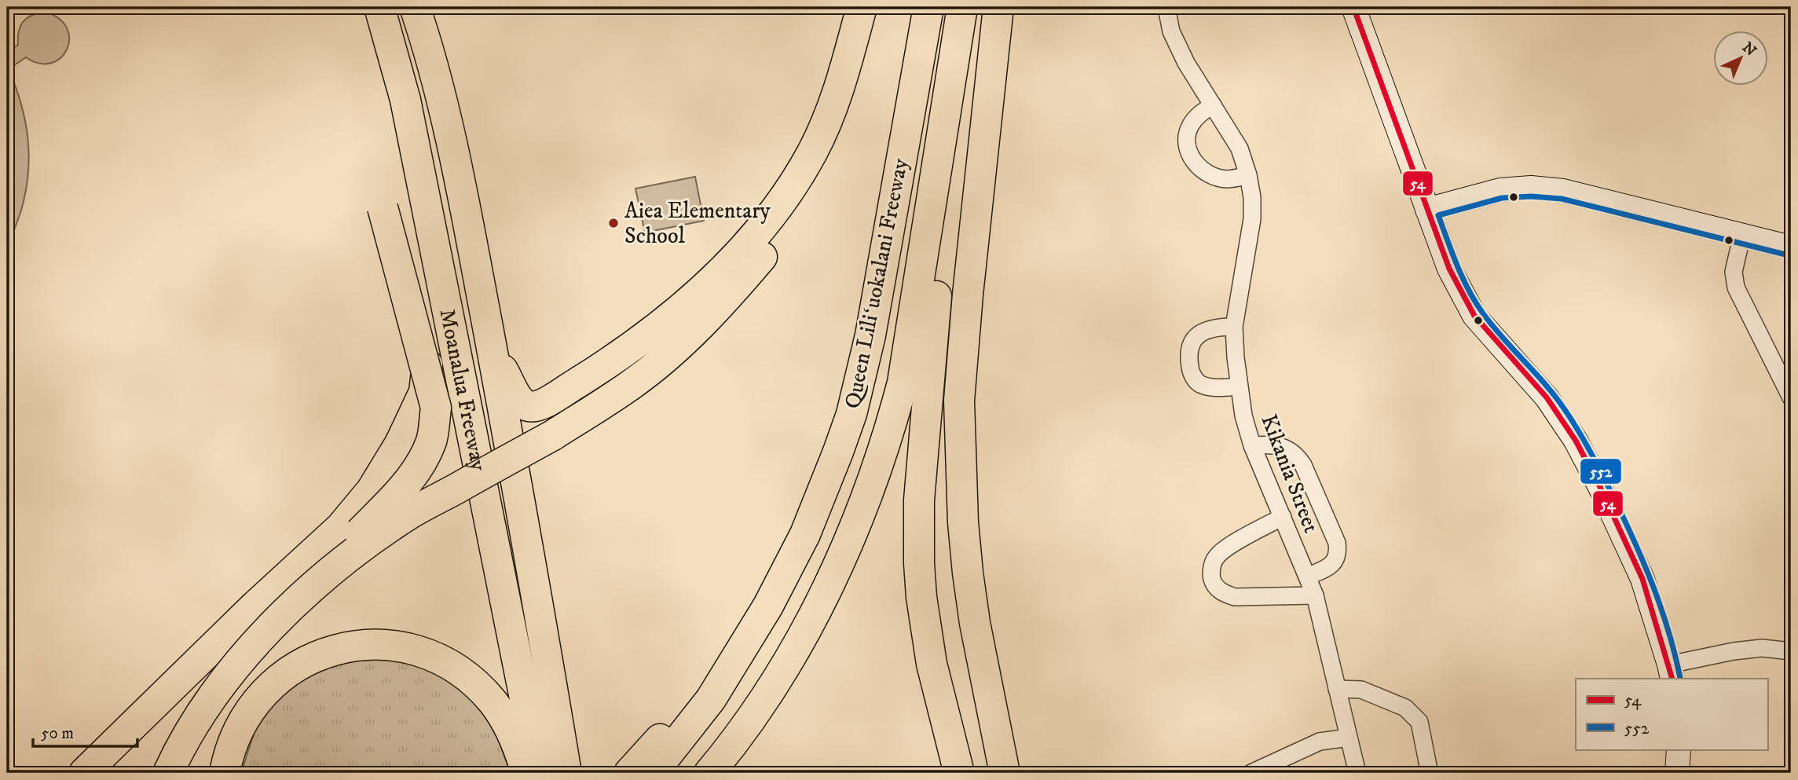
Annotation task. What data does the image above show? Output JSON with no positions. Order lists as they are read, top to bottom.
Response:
{
  "streets": {
    "highway": ["Queen Liliʻuokalani Freeway", "Moanalua Freeway"],
    "street": ["Kikania Street"]
  },
  "places": ["Aiea Elementary School"],
  "lines": ["transit line 54", "transit line 552"],
  "legend": ["54", "552"],
  "scale_bar": "50 m",
  "north": "top right"
}
